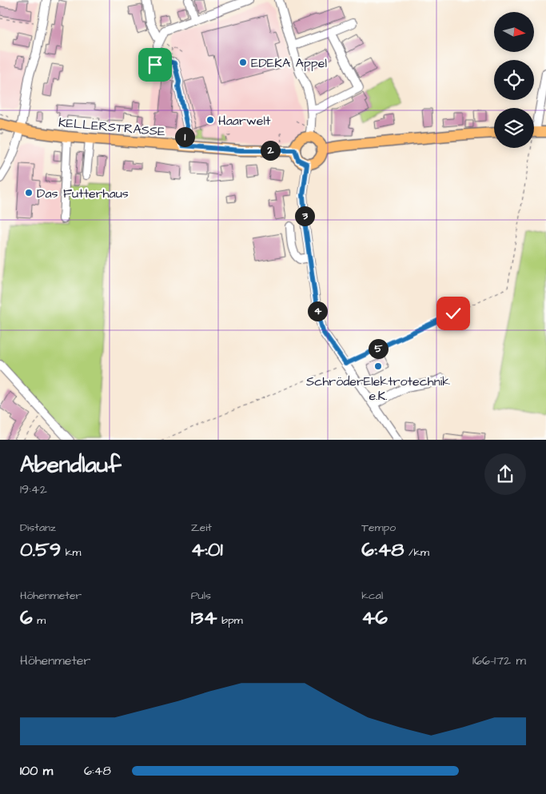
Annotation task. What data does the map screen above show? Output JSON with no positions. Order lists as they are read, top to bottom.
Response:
{
  "streets": {
    "main road": ["KELLERSTRASSE"]
  },
  "places": [
    "EDEKA Appel",
    "Haarwelt",
    "Das Futterhaus",
    "SchröderElektrotechnik e.K."
  ],
  "north": "right",
  "page": {
    "pins": [
      "1",
      "2",
      "3",
      "4",
      "5"
    ],
    "heading": ["Abendlauf", "19:42"],
    "stats": [
      ["Distanz", "0.59 km"],
      ["Zeit", "4:01"],
      ["Tempo", "6:48 /km"],
      ["Höhenmeter", "6 m"],
      ["Puls", "134 bpm"],
      ["kcal", "46"]
    ],
    "chart": ["Höhenmeter", "166–172 m"],
    "list": [
      {
        "name": "100 m",
        "note": "6:48"
      }
    ]
  }
}
